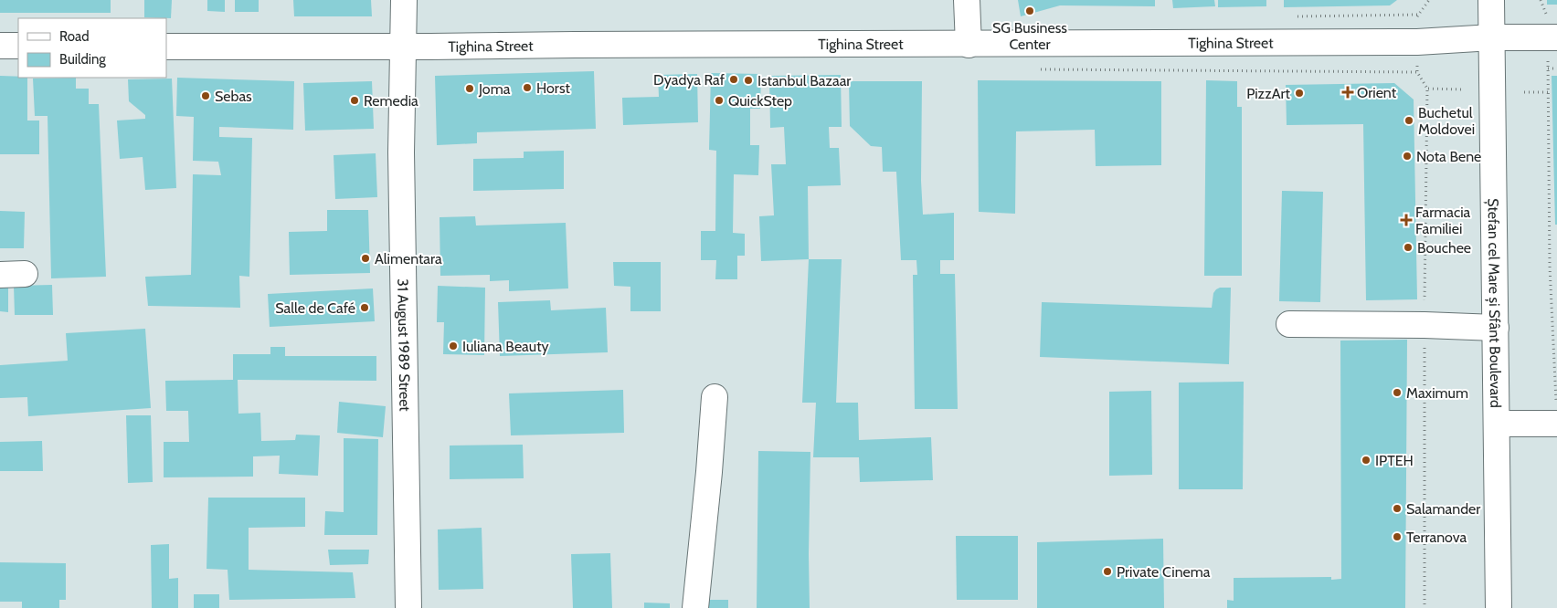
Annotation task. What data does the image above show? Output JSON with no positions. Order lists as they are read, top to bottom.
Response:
{
  "streets": {
    "street": ["Tighina Street", "Ștefan cel Mare și Sfânt Boulevard", "31 August 1989 Street"]
  },
  "crossings": [
    ["Tighina Street", "Ștefan cel Mare și Sfânt Boulevard"],
    ["Tighina Street", "31 August 1989 Street"]
  ],
  "places": {
    "other": [
      "SG Business Center",
      "Dyadya Raf",
      "Istanbul Bazaar",
      "Horst",
      "Joma",
      "PizzArt",
      "Sebas",
      "Remedia",
      "QuickStep",
      "Buchetul Moldovei",
      "Nota Bene",
      "Bouchee",
      "Alimentara",
      "Salle de Café",
      "Iuliana Beauty",
      "Maximum",
      "IPTEH",
      "Salamander",
      "Terranova",
      "Private Cinema"
    ],
    "health": ["Orient", "Farmacia Familiei"]
  },
  "legend": ["Road", "Building"]
}
